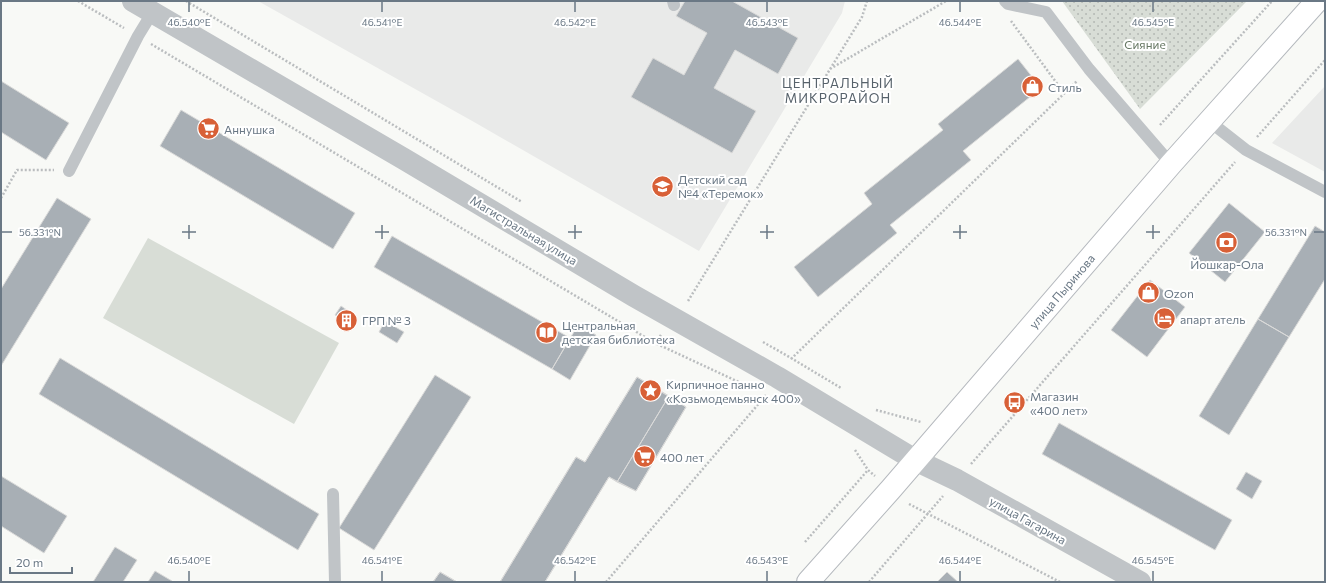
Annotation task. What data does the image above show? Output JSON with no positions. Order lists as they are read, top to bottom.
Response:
{
  "streets": {
    "main road": ["улица Пыринова"],
    "street": ["Магистральная улица", "улица Гагарина"]
  },
  "crossings": [
    ["Магистральная улица", "улица Пыринова"],
    ["Магистральная улица", "улица Гагарина"],
    ["улица Пыринова", "улица Гагарина"]
  ],
  "districts": ["ЦЕНТРАЛЬНЫЙ МИКРОРАЙОН"],
  "parks": ["Сияние"],
  "places": {
    "shop": ["Стиль", "Ozon"],
    "supermarket": ["Аннушка", "400 лет"],
    "school or university": ["Детский сад №4 «Теремок»"],
    "bank": ["Йошкар-Ола"],
    "hotel": ["апарт атель"],
    "building": ["ГРП № 3"],
    "library": ["Центральная детская библиотека"],
    "place": ["Кирпичное панно «Козьмодемьянск 400»"],
    "bus stop": ["Магазин «400 лет»"]
  },
  "scale_bar": "20 m",
  "coordinates": [
    "46.540°E",
    "46.541°E",
    "46.542°E",
    "46.543°E",
    "46.544°E",
    "46.545°E",
    "56.331°N"
  ]
}
